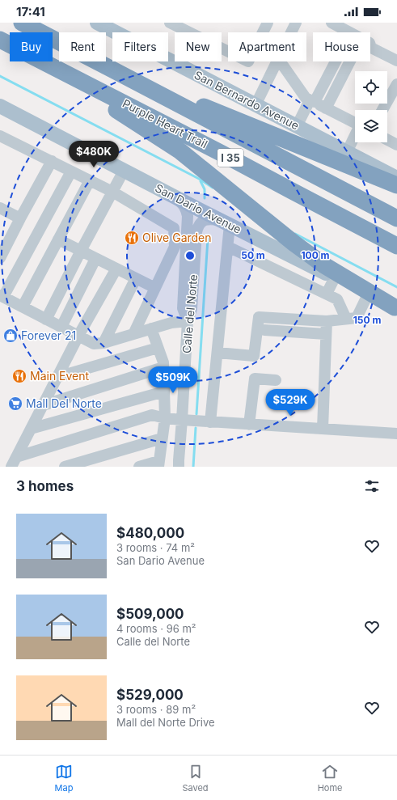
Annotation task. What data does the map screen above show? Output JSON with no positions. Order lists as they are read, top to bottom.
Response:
{
  "streets": {
    "highway": ["Purple Heart Trail", "I 35"],
    "main road": ["San Bernardo Avenue", "San Dario Avenue"],
    "street": ["Calle del Norte"]
  },
  "crossings": [
    ["San Dario Avenue", "Calle del Norte"]
  ],
  "places": {
    "restaurant": ["Olive Garden", "Main Event"],
    "shop": ["Forever 21"],
    "supermarket": ["Mall Del Norte"]
  },
  "page": {
    "status": "17:41",
    "chip": [
      "Buy",
      "Rent",
      "Filters",
      "New",
      "Apartment",
      "House"
    ],
    "price": ["$480K", "$509K", "$529K"],
    "heading": "3 homes",
    "list": [
      {
        "name": "$480,000",
        "note": "3 rooms · 74 m² · San Dario Avenue"
      },
      {
        "name": "$509,000",
        "note": "4 rooms · 96 m² · Calle del Norte"
      },
      {
        "name": "$529,000",
        "note": "3 rooms · 89 m² · Mall del Norte Drive"
      }
    ],
    "tabs": ["Map", "Saved", "Home"]
  },
  "rings": ["50 m", "100 m", "150 m"]
}
